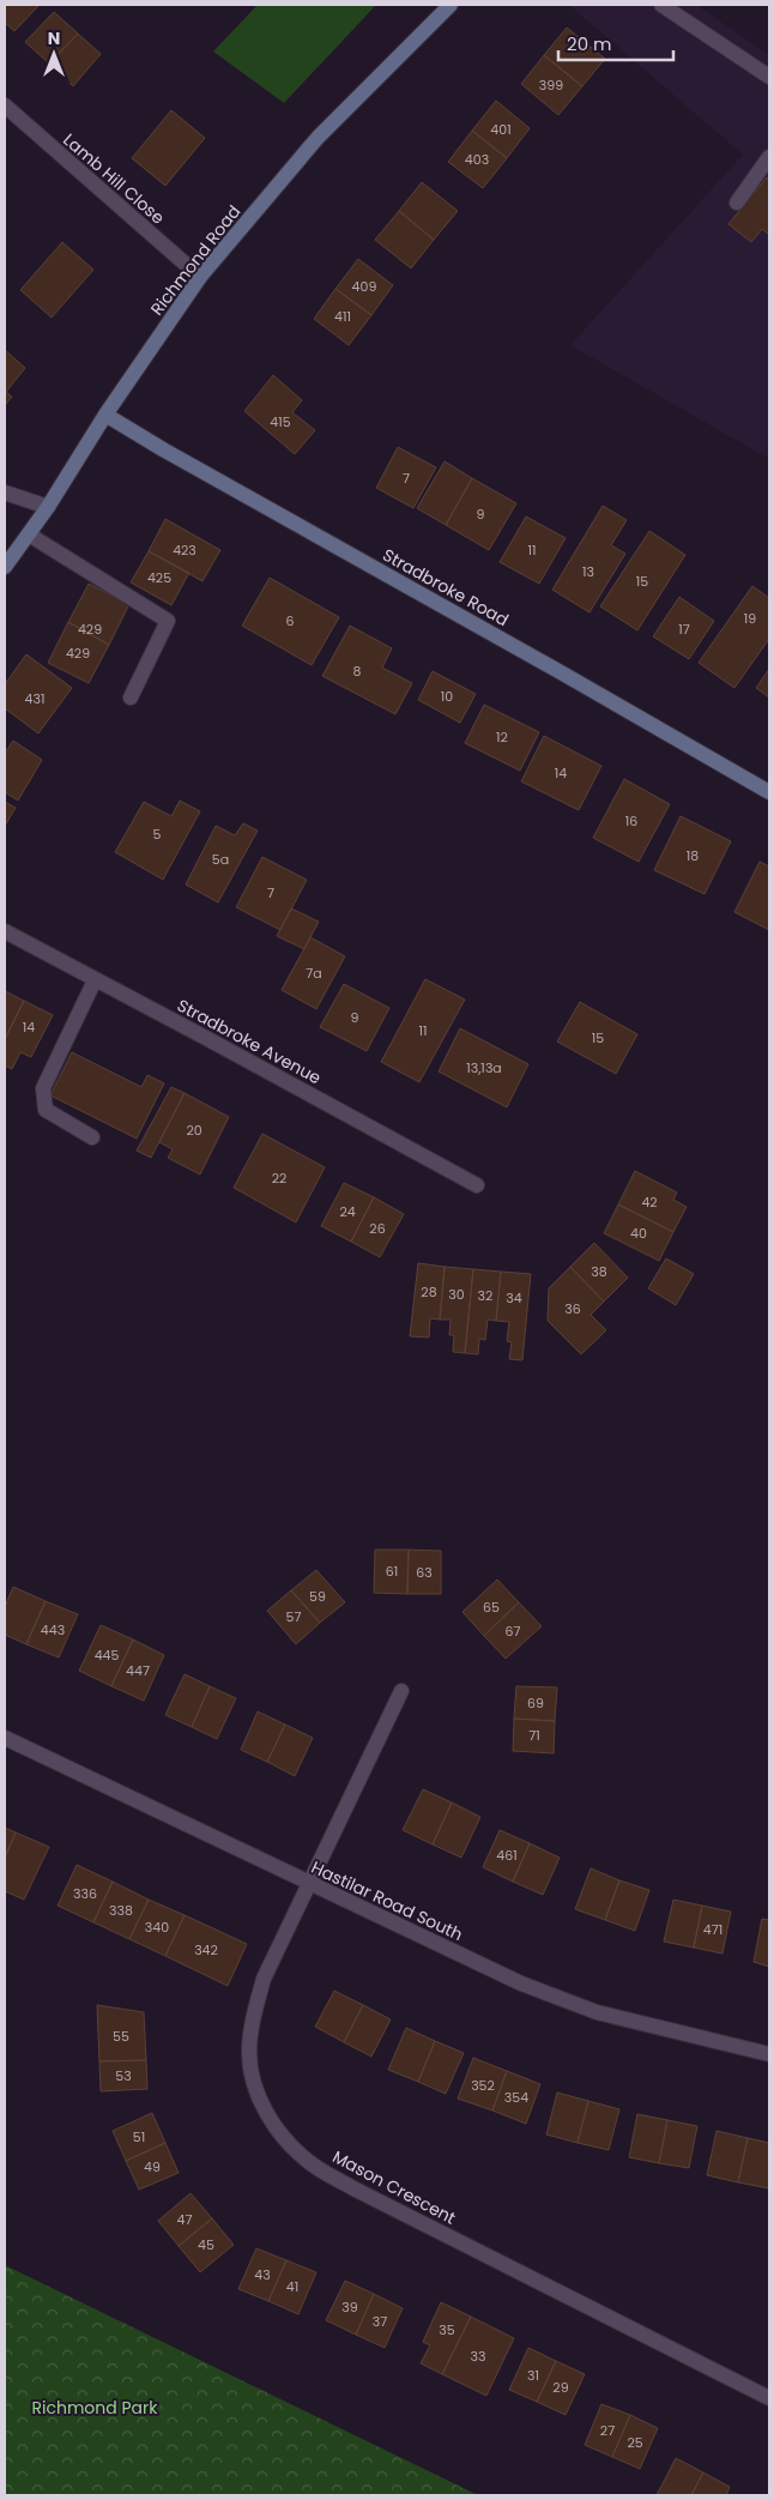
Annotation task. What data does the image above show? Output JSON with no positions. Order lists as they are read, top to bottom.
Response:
{
  "streets": {
    "street": [
      "Lamb Hill Close",
      "Richmond Road",
      "Stradbroke Road",
      "Stradbroke Avenue",
      "Hastilar Road South",
      "Mason Crescent"
    ]
  },
  "crossings": [
    ["Lamb Hill Close", "Richmond Road"],
    ["Richmond Road", "Stradbroke Road"],
    ["Hastilar Road South", "Mason Crescent"]
  ],
  "parks": ["Richmond Park"],
  "house_numbers": [
    "399",
    "401",
    "403",
    "409",
    "411",
    "415",
    "7",
    "9",
    "423",
    "11",
    "13",
    "425",
    "15",
    "19",
    "6",
    "429",
    "17",
    "429",
    "8",
    "10",
    "431",
    "12",
    "14",
    "16",
    "5",
    "18",
    "5a",
    "7",
    "7a",
    "9",
    "14",
    "11",
    "15",
    "13,13a",
    "20",
    "22",
    "42",
    "24",
    "26",
    "40",
    "38",
    "28",
    "30",
    "32",
    "34",
    "36",
    "61",
    "63",
    "59",
    "65",
    "57",
    "443",
    "67",
    "445",
    "447",
    "69",
    "71",
    "461",
    "336",
    "338",
    "340",
    "471",
    "342",
    "55",
    "53",
    "352",
    "354",
    "51",
    "49",
    "47",
    "45",
    "43",
    "41",
    "39",
    "37",
    "35",
    "33",
    "31",
    "29",
    "27",
    "25"
  ],
  "scale_bar": "20 m",
  "north": "top"
}
